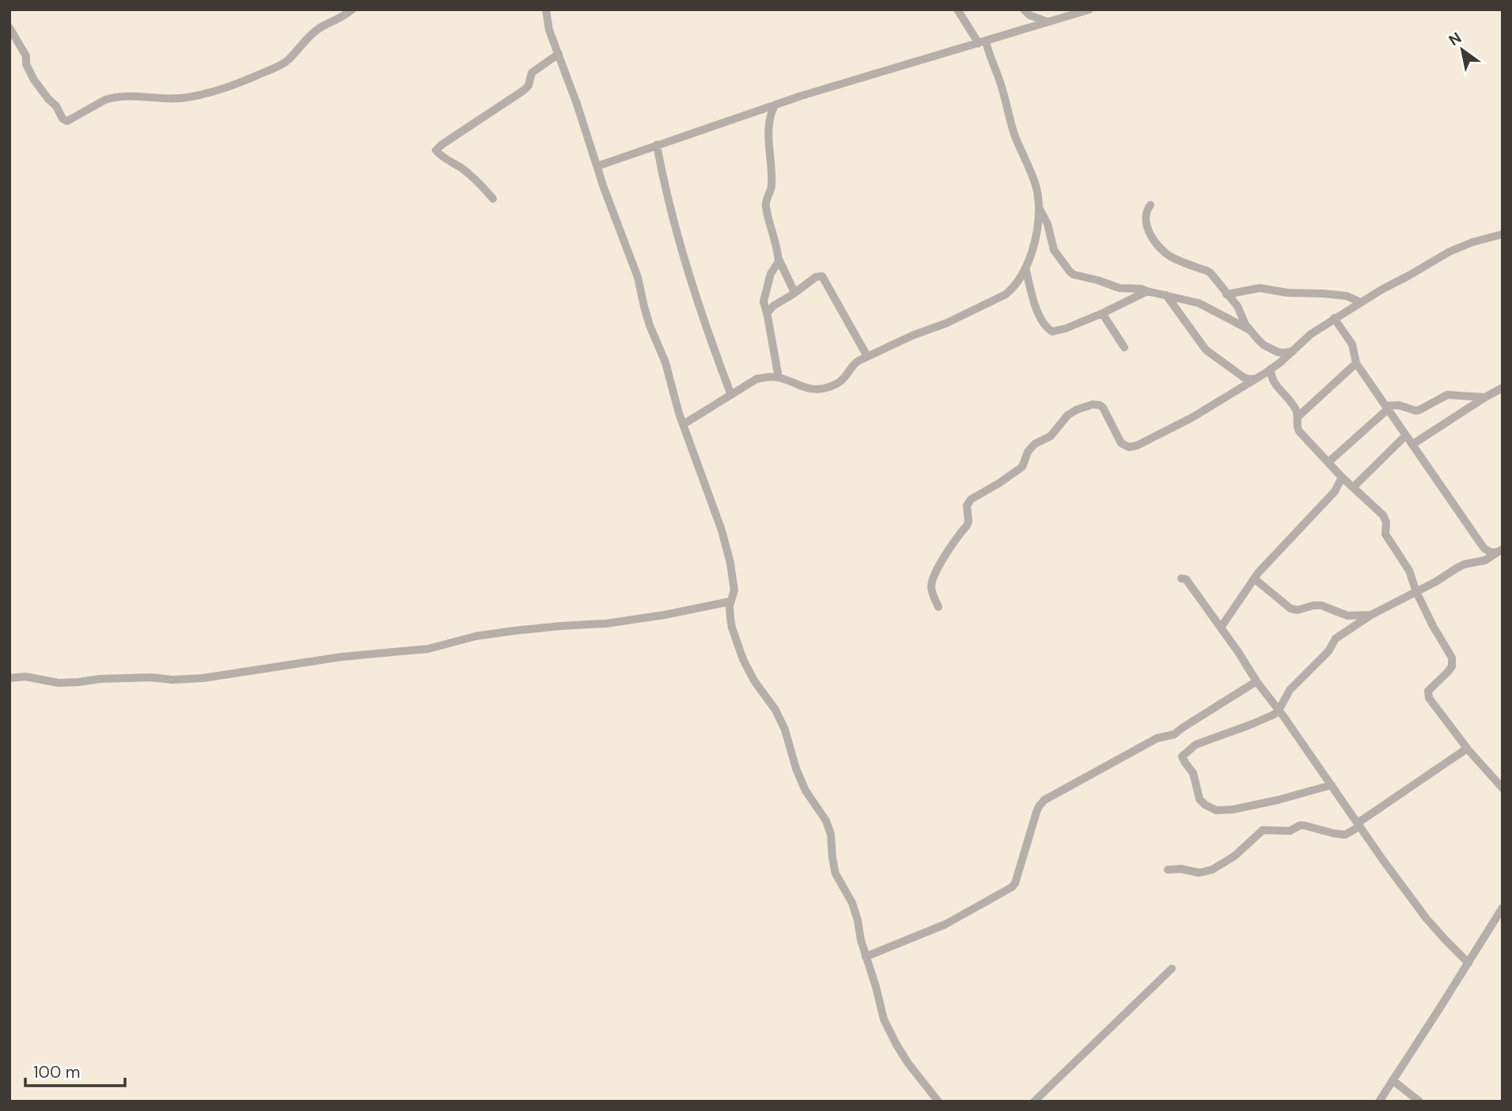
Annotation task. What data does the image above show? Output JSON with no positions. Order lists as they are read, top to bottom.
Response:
{
  "scale_bar": "100 m",
  "north": "top left"
}
